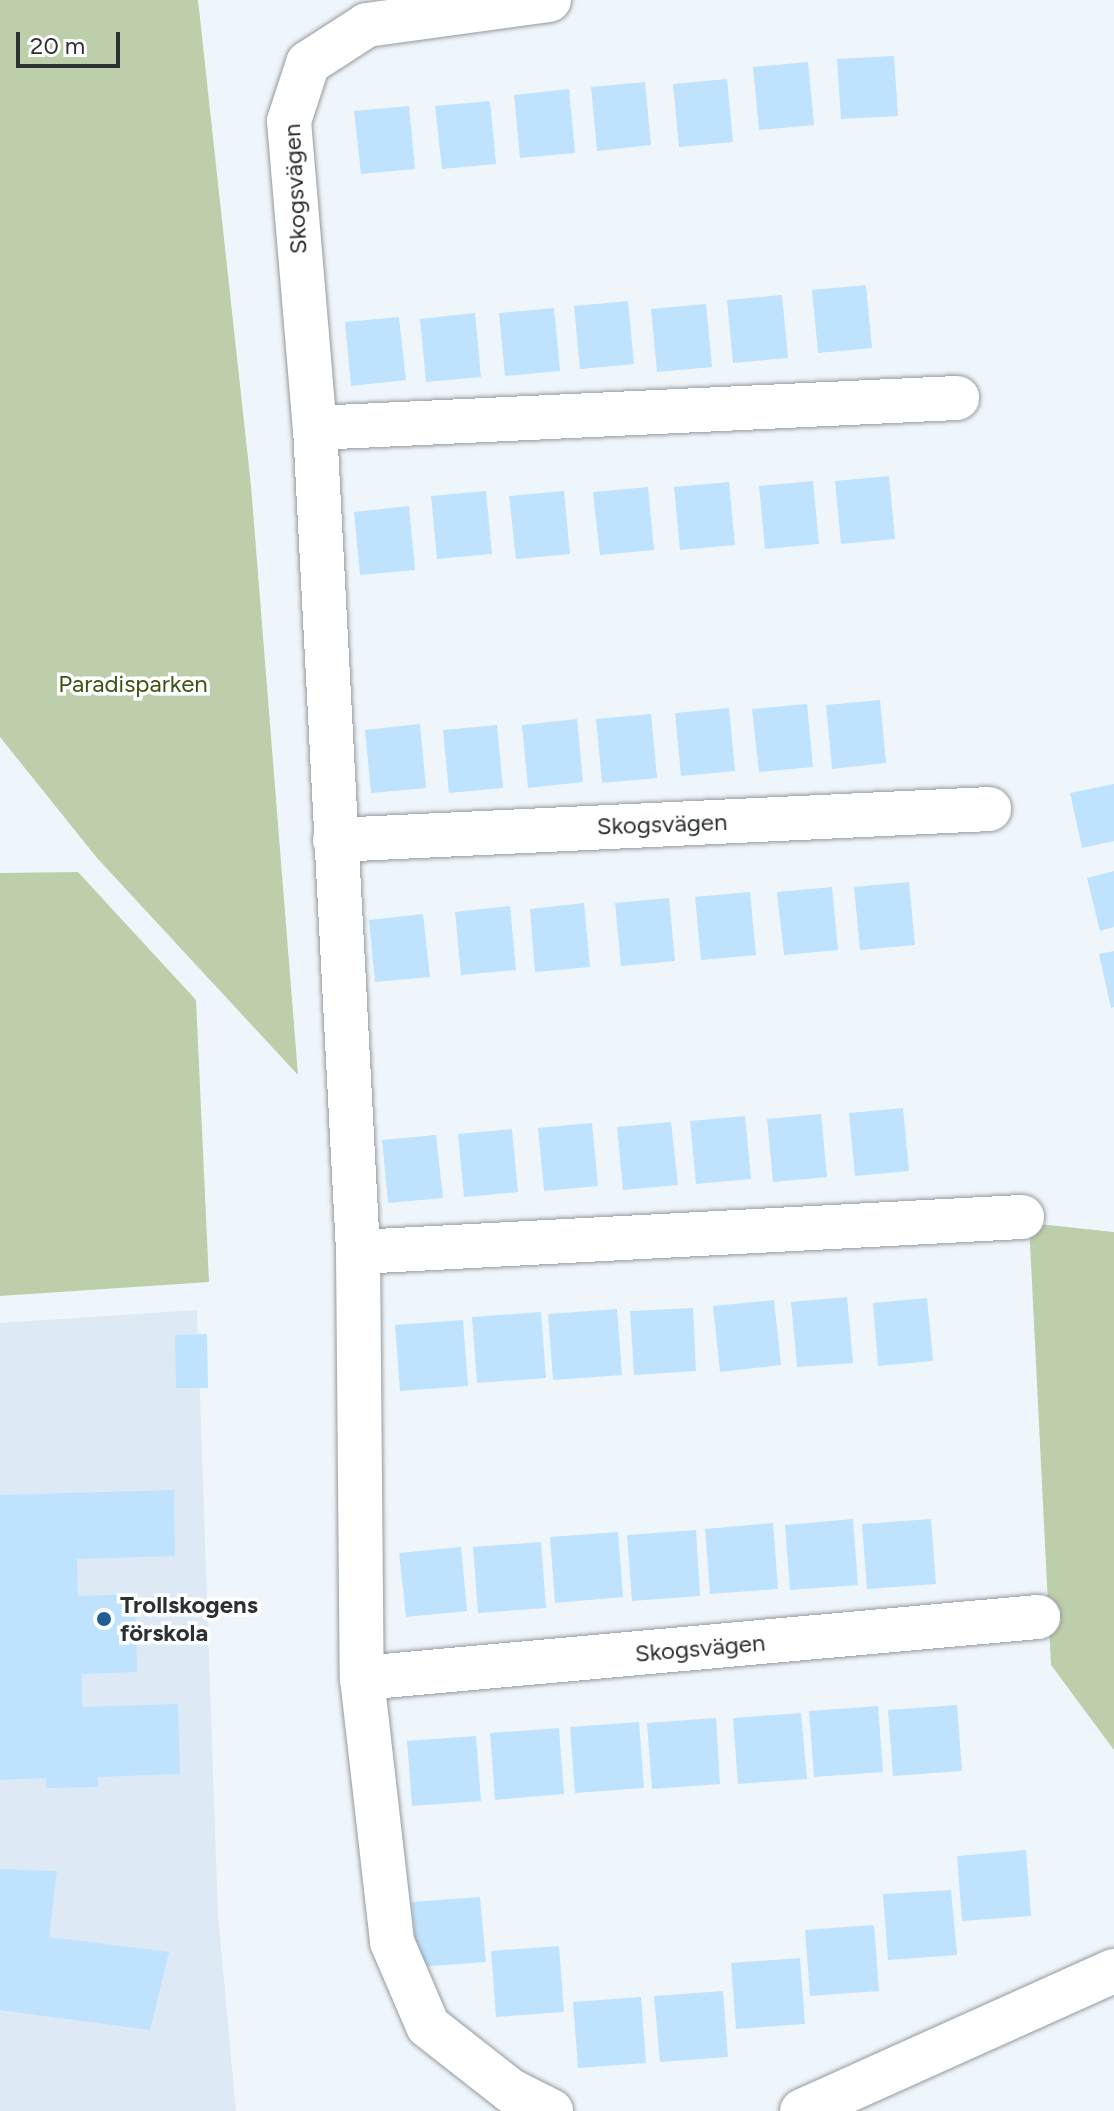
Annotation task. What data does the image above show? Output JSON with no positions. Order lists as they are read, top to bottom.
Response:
{
  "streets": {
    "street": ["Skogsvägen"]
  },
  "parks": ["Paradisparken"],
  "places": ["Trollskogens förskola"],
  "scale_bar": "20 m"
}
